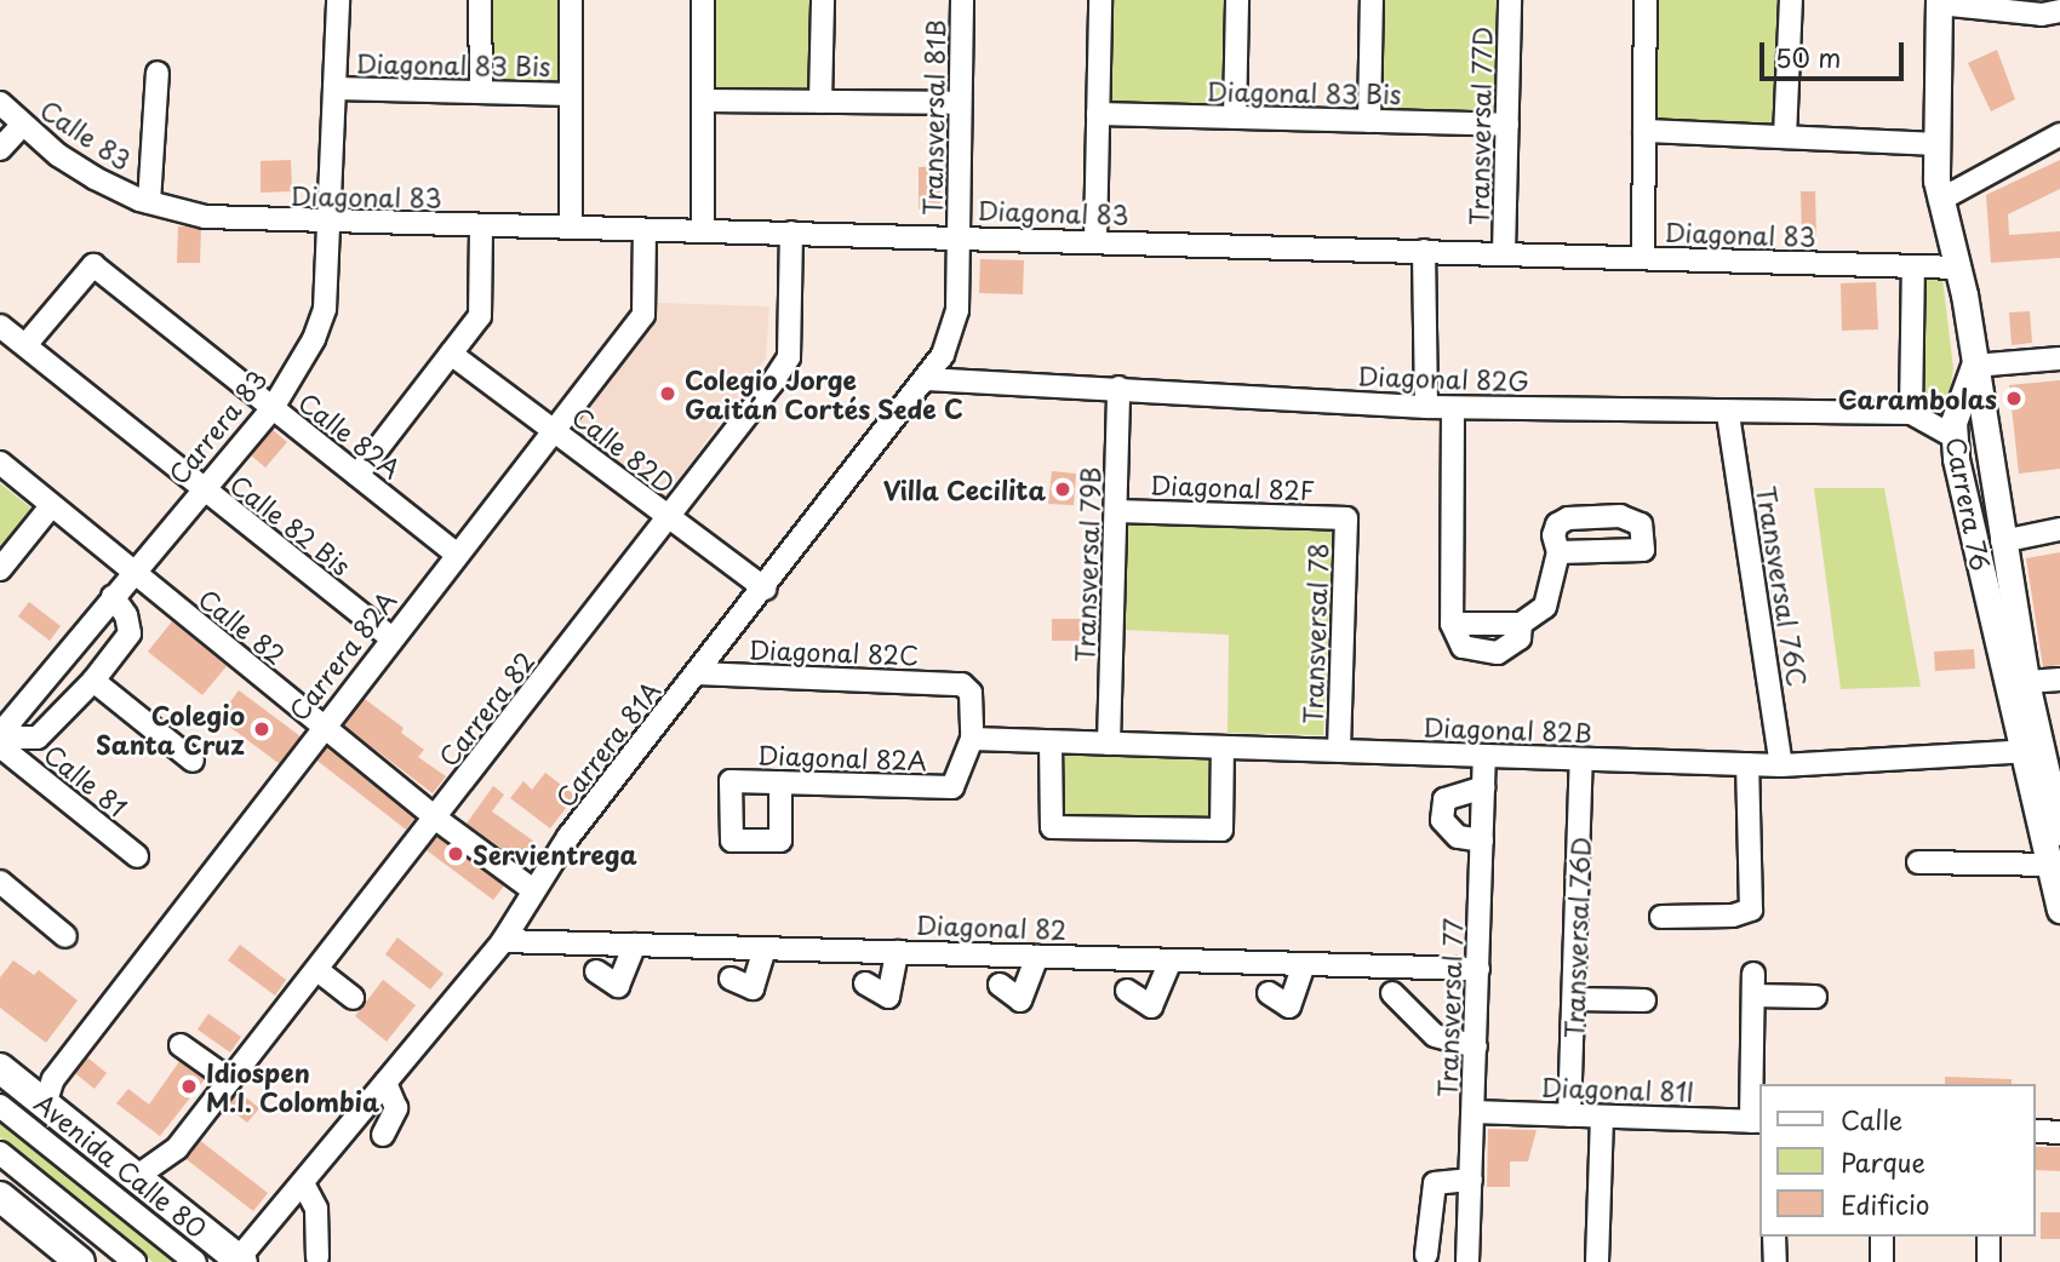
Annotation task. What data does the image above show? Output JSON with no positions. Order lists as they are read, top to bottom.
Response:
{
  "streets": {
    "highway": ["Avenida Calle 80"],
    "main road": ["Carrera 76"],
    "street": [
      "Diagonal 83 Bis",
      "Transversal 81B",
      "Transversal 77D",
      "Calle 83",
      "Diagonal 83",
      "Diagonal 82G",
      "Carrera 83",
      "Calle 82A",
      "Calle 82D",
      "Diagonal 82F",
      "Calle 82 Bis",
      "Transversal 79B",
      "Transversal 76C",
      "Calle 82",
      "Transversal 78",
      "Diagonal 82C",
      "Carrera 82A",
      "Carrera 82",
      "Diagonal 82B",
      "Carrera 81A",
      "Diagonal 82A",
      "Calle 81",
      "Diagonal 82",
      "Transversal 76D",
      "Transversal 77",
      "Diagonal 81I"
    ]
  },
  "crossings": [
    ["Diagonal 83 Bis", "Transversal 77D"],
    ["Diagonal 83 Bis", "Carrera 83"],
    ["Transversal 81B", "Diagonal 83"],
    ["Transversal 81B", "Carrera 81A"],
    ["Transversal 77D", "Diagonal 83"],
    ["Calle 83", "Diagonal 83"],
    ["Diagonal 83", "Carrera 83"],
    ["Diagonal 83", "Carrera 82A"],
    ["Diagonal 83", "Carrera 82"],
    ["Diagonal 83", "Carrera 81A"],
    ["Diagonal 82G", "Carrera 76"],
    ["Diagonal 82G", "Transversal 79B"],
    ["Diagonal 82G", "Transversal 76C"],
    ["Diagonal 82G", "Carrera 81A"],
    ["Carrera 83", "Calle 82A"],
    ["Carrera 83", "Calle 82 Bis"],
    ["Carrera 83", "Calle 82"],
    ["Carrera 83", "Calle 81"],
    ["Calle 82A", "Calle 82 Bis"],
    ["Calle 82A", "Carrera 82A"],
    ["Calle 82D", "Carrera 82A"],
    ["Calle 82D", "Carrera 82"],
    ["Calle 82D", "Carrera 81A"],
    ["Diagonal 82F", "Transversal 79B"],
    ["Diagonal 82F", "Transversal 78"],
    ["Carrera 76", "Diagonal 82B"],
    ["Calle 82 Bis", "Carrera 82A"],
    ["Transversal 79B", "Diagonal 82B"],
    ["Transversal 76C", "Diagonal 82B"],
    ["Calle 82", "Carrera 82A"],
    ["Calle 82", "Carrera 82"],
    ["Calle 82", "Carrera 81A"],
    ["Transversal 78", "Diagonal 82B"],
    ["Diagonal 82C", "Diagonal 82B"],
    ["Diagonal 82C", "Carrera 81A"],
    ["Diagonal 82C", "Diagonal 82A"],
    ["Carrera 82A", "Avenida Calle 80"],
    ["Carrera 82", "Avenida Calle 80"],
    ["Diagonal 82B", "Diagonal 82A"],
    ["Diagonal 82B", "Transversal 76D"],
    ["Diagonal 82B", "Transversal 77"],
    ["Carrera 81A", "Diagonal 82"],
    ["Carrera 81A", "Avenida Calle 80"],
    ["Diagonal 82", "Transversal 77"],
    ["Transversal 76D", "Diagonal 81I"],
    ["Transversal 77", "Diagonal 81I"]
  ],
  "places": [
    "Colegio Jorge Gaitán Cortés Sede C",
    "Carambolas",
    "Villa Cecilita",
    "Colegio Santa Cruz",
    "Servientrega",
    "Idiospen M.I. Colombia"
  ],
  "legend": ["Calle", "Parque", "Edificio"],
  "scale_bar": "50 m"
}
